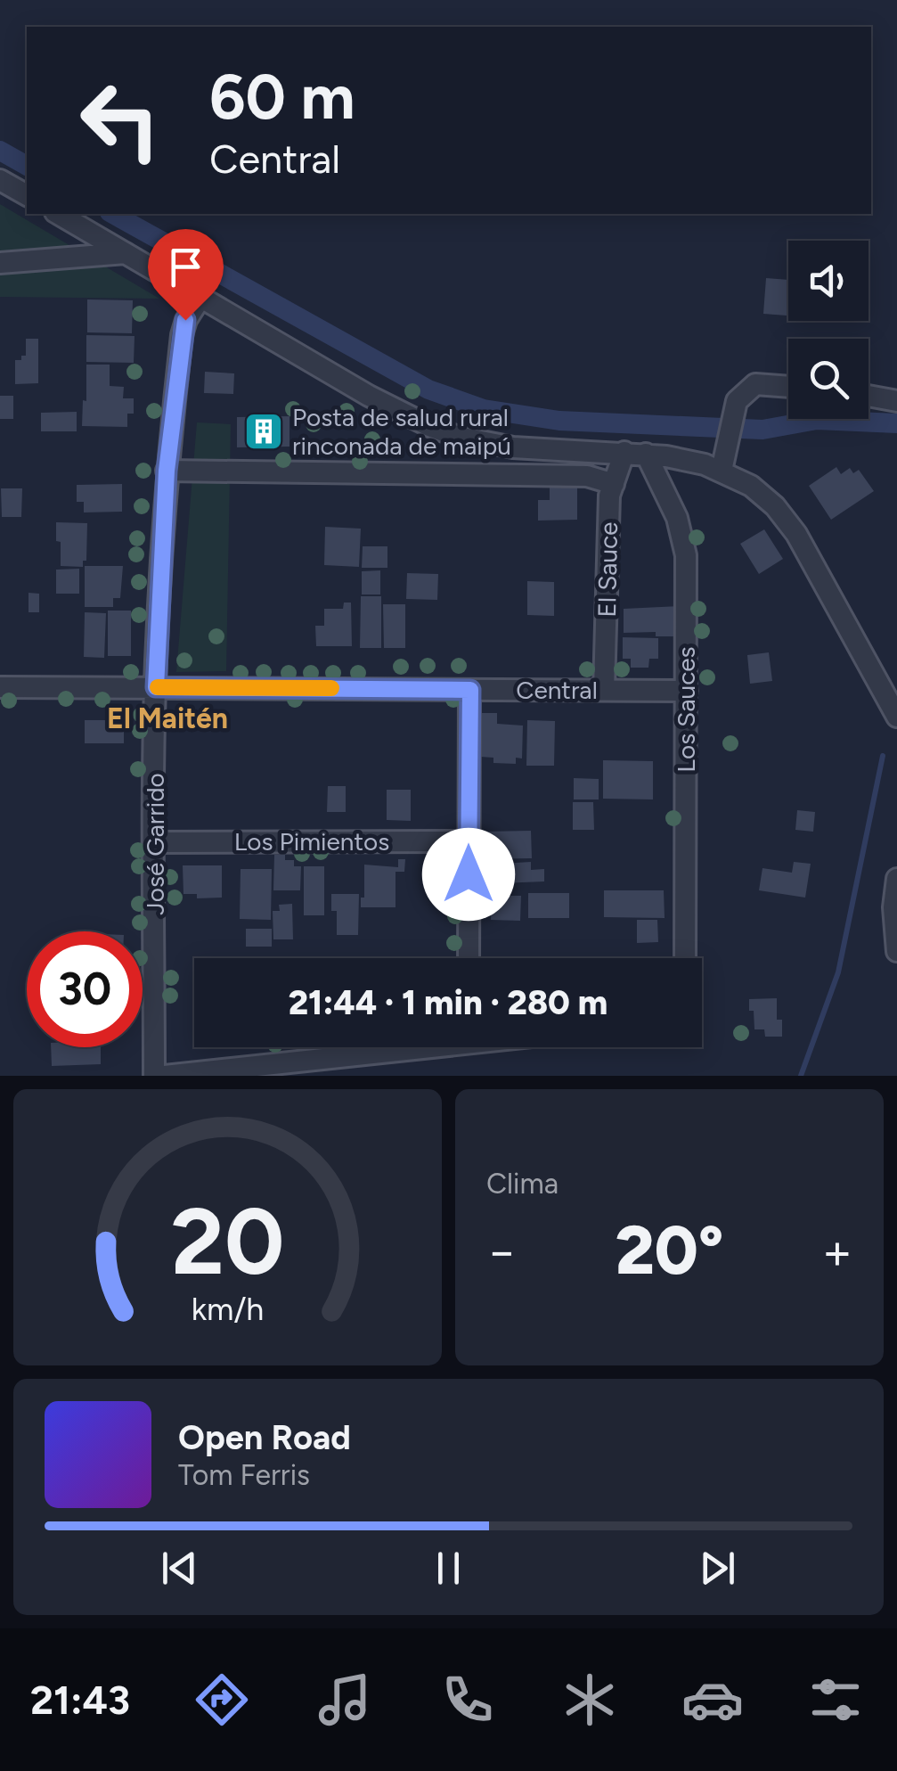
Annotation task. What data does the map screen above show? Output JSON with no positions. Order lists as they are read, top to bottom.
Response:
{
  "streets": {
    "street": [
      "El Sauce",
      "Central",
      "Los Sauces",
      "Los Pimientos",
      "José Garrido"
    ]
  },
  "crossings": [
    ["El Sauce", "Central"],
    ["El Sauce", "Los Sauces"],
    ["Central", "Los Sauces"],
    ["Central", "José Garrido"],
    ["Los Pimientos", "José Garrido"]
  ],
  "districts": ["El Maitén"],
  "places": {
    "building": ["Posta de salud rural rinconada de maipú"]
  },
  "page": {
    "turn": ["60 m", "Central"],
    "limit": "30",
    "trip": "21:44 · 1 min · 280 m",
    "tile": "Clima",
    "heat": ["−", "20°", "+"],
    "song": ["Open Road", "Tom Ferris"],
    "tabs": "21:43",
    "gauge": ["20", "km/h"]
  }
}
